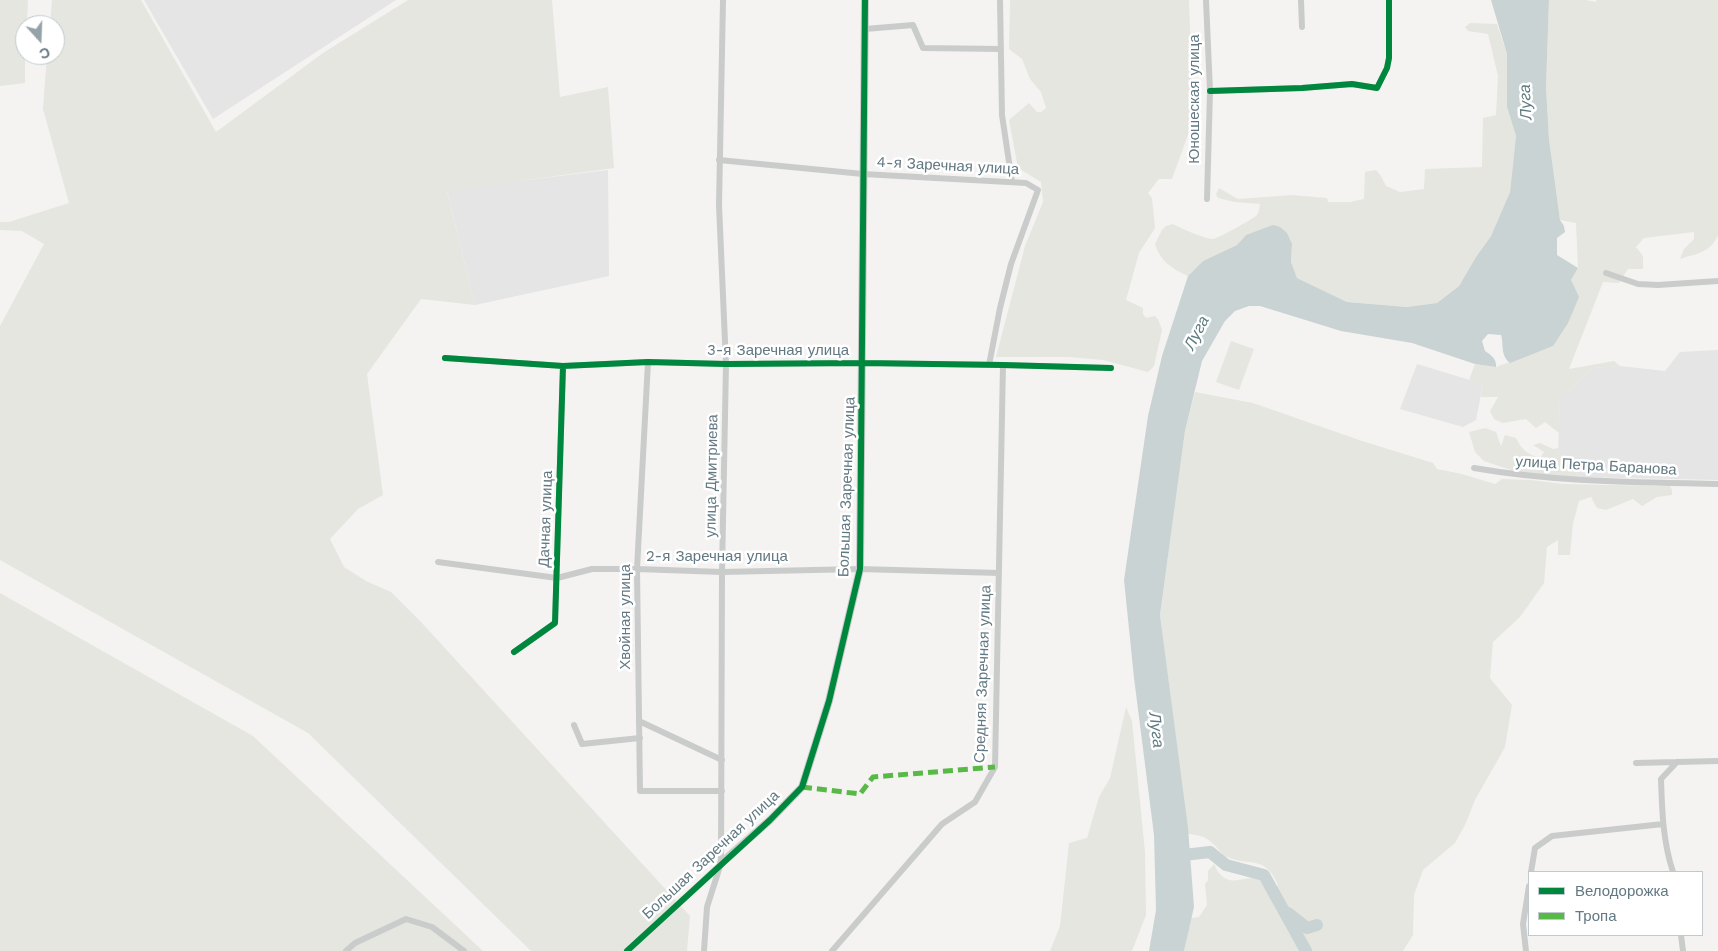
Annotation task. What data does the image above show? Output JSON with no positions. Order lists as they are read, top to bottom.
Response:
{
  "streets": {
    "street": [
      "Юношеская улица",
      "4-я Заречная улица",
      "3-я Заречная улица",
      "улица Петра Баранова",
      "улица Дмитриева",
      "Большая Заречная улица",
      "Дачная улица",
      "2-я Заречная улица",
      "Хвойная улица",
      "Средняя Заречная улица"
    ]
  },
  "crossings": [
    ["4-я Заречная улица", "3-я Заречная улица"],
    ["4-я Заречная улица", "улица Дмитриева"],
    ["4-я Заречная улица", "Большая Заречная улица"],
    ["3-я Заречная улица", "улица Дмитриева"],
    ["3-я Заречная улица", "Большая Заречная улица"],
    ["3-я Заречная улица", "Дачная улица"],
    ["3-я Заречная улица", "Хвойная улица"],
    ["3-я Заречная улица", "Средняя Заречная улица"],
    ["улица Дмитриева", "Большая Заречная улица"],
    ["улица Дмитриева", "2-я Заречная улица"],
    ["улица Дмитриева", "Хвойная улица"],
    ["Большая Заречная улица", "2-я Заречная улица"],
    ["Дачная улица", "2-я Заречная улица"],
    ["2-я Заречная улица", "Хвойная улица"],
    ["2-я Заречная улица", "Средняя Заречная улица"]
  ],
  "water": ["Луга"],
  "legend": ["Велодорожка", "Тропа"],
  "north": "bottom"
}
